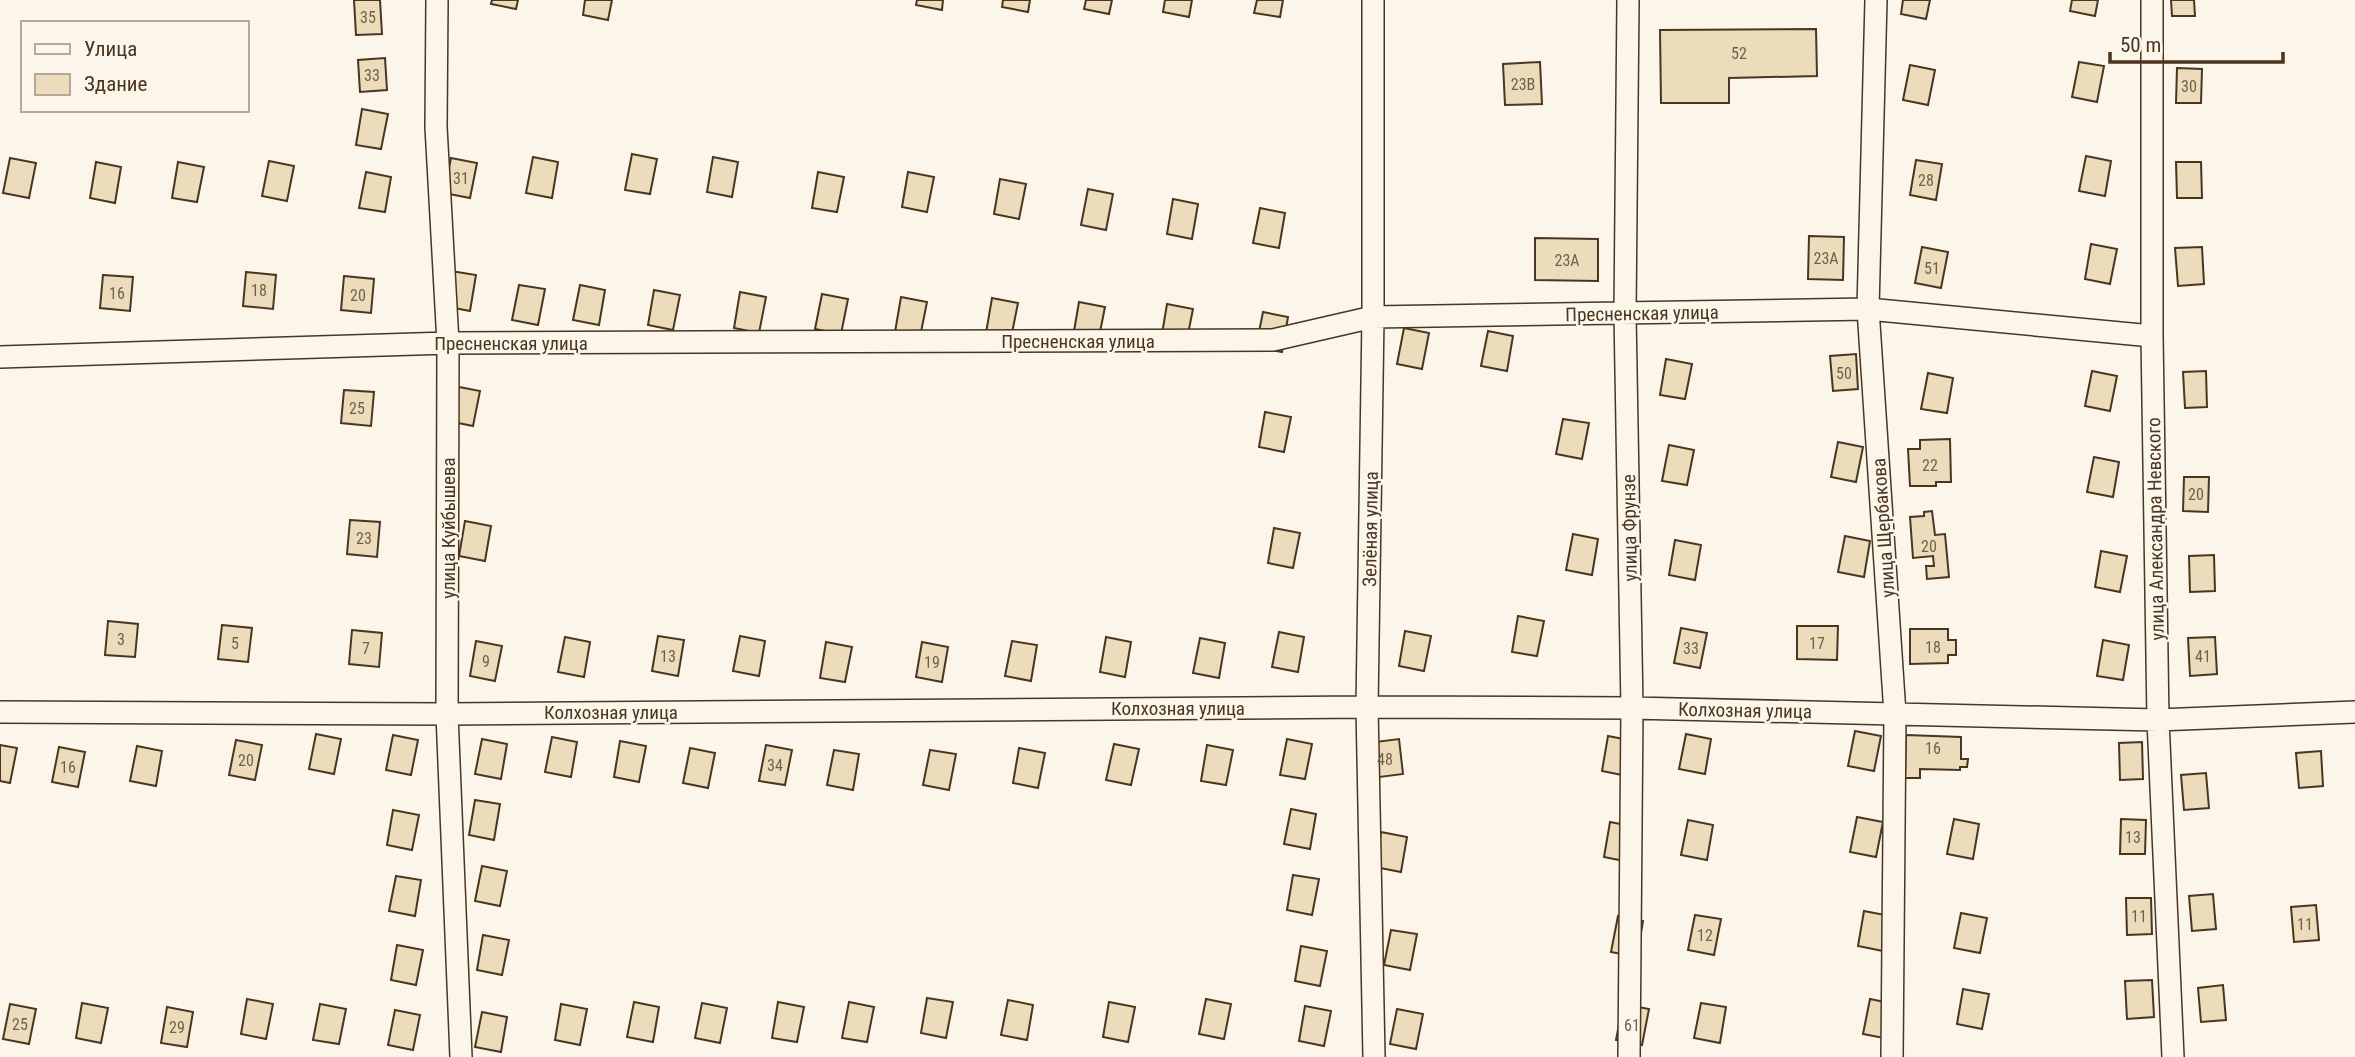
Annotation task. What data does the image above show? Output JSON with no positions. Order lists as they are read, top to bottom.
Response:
{
  "streets": {
    "street": [
      "Пресненская улица",
      "улица Куйбышева",
      "улица Фрунзе",
      "улица Щербакова",
      "Зелёная улица",
      "улица Александра Невского",
      "Колхозная улица"
    ]
  },
  "crossings": [
    ["Пресненская улица", "улица Куйбышева"],
    ["Пресненская улица", "улица Фрунзе"],
    ["Пресненская улица", "улица Щербакова"],
    ["Пресненская улица", "Зелёная улица"],
    ["Пресненская улица", "улица Александра Невского"],
    ["улица Куйбышева", "Колхозная улица"],
    ["улица Фрунзе", "Колхозная улица"],
    ["улица Щербакова", "Колхозная улица"],
    ["Зелёная улица", "Колхозная улица"],
    ["улица Александра Невского", "Колхозная улица"]
  ],
  "house_numbers": [
    "35",
    "52",
    "33",
    "23В",
    "30",
    "31",
    "28",
    "23А",
    "23А",
    "51",
    "18",
    "16",
    "20",
    "50",
    "25",
    "22",
    "20",
    "23",
    "20",
    "3",
    "5",
    "17",
    "18",
    "7",
    "33",
    "13",
    "41",
    "9",
    "19",
    "16",
    "48",
    "20",
    "34",
    "16",
    "13",
    "11",
    "11",
    "12",
    "25",
    "61",
    "29"
  ],
  "legend": ["Улица", "Здание"],
  "scale_bar": "50 m"
}
